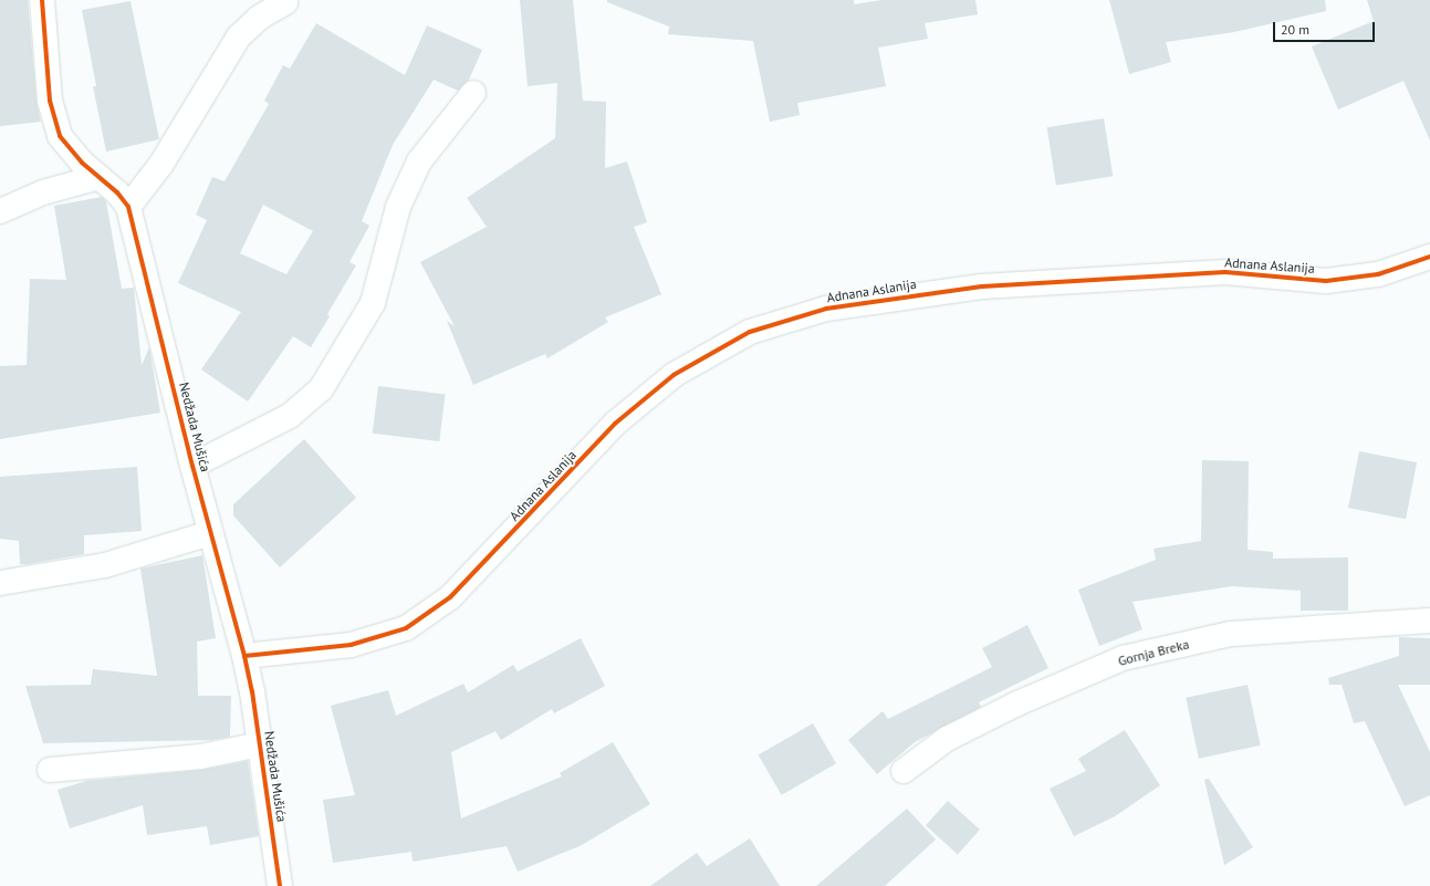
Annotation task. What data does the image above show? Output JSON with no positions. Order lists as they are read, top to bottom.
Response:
{
  "streets": {
    "street": ["Adnana Aslanija", "Nedžada Mušića", "Gornja Breka"]
  },
  "crossings": [
    ["Adnana Aslanija", "Nedžada Mušića"]
  ],
  "scale_bar": "20 m"
}
